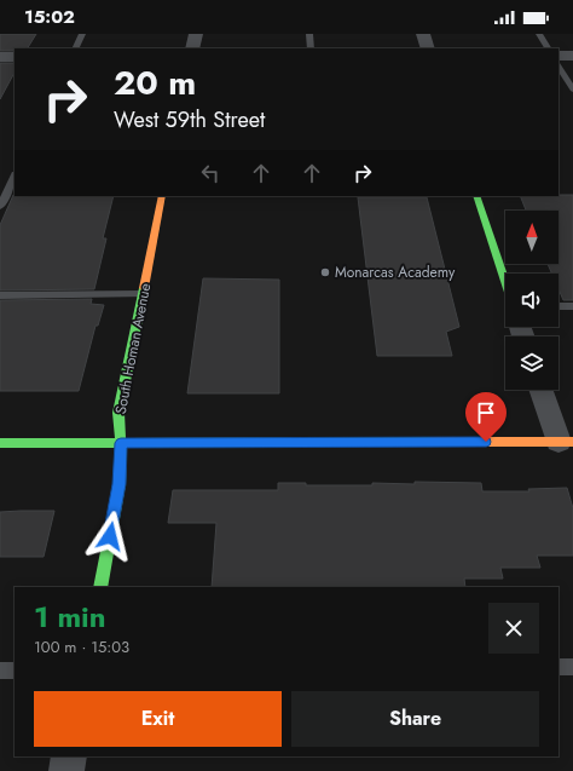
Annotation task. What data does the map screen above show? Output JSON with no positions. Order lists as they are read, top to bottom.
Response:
{
  "streets": {
    "street": ["South Homan Avenue"]
  },
  "places": ["Monarcas Academy"],
  "north": "top",
  "page": {
    "status": "15:02",
    "turn": ["20 m", "West 59th Street"],
    "heading": ["1 min", "100 m · 15:03"],
    "buttons": ["Exit", "Share"]
  }
}
